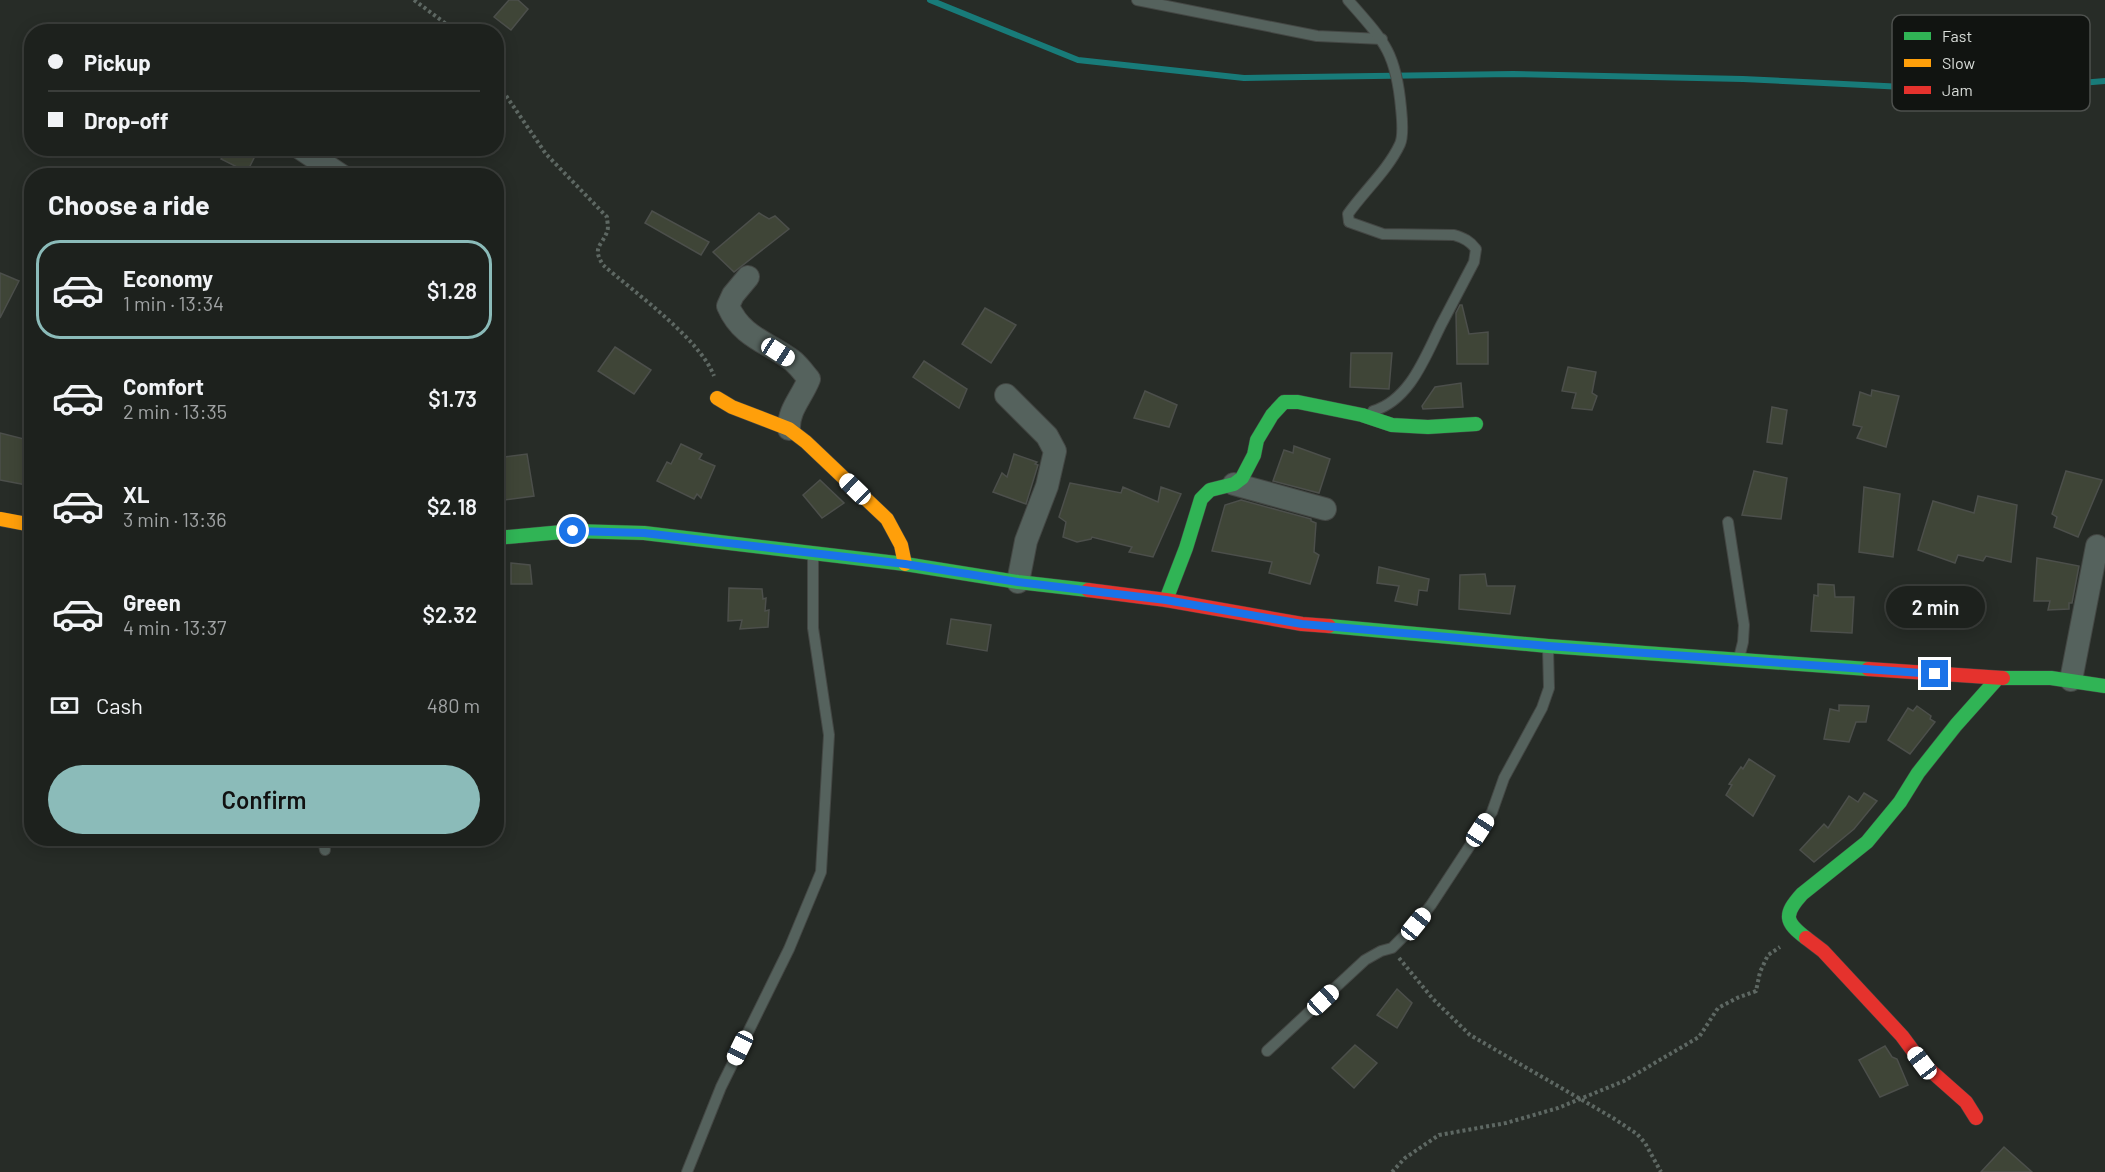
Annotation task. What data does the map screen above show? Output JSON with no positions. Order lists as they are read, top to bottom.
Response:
{
  "legend": ["Fast", "Slow", "Jam"],
  "page": {
    "banner": ["Pickup", "Drop-off"],
    "heading": "Choose a ride",
    "list": [
      {
        "name": "Economy",
        "note": "1 min · 13:34",
        "value": "$1.28"
      },
      {
        "name": "Comfort",
        "note": "2 min · 13:35",
        "value": "$1.73"
      },
      {
        "name": "XL",
        "note": "3 min · 13:36",
        "value": "$2.18"
      },
      {
        "name": "Green",
        "note": "4 min · 13:37",
        "value": "$2.32"
      }
    ],
    "bubble": "2 min",
    "pay": ["Cash", "480 m"],
    "buttons": "Confirm"
  }
}
